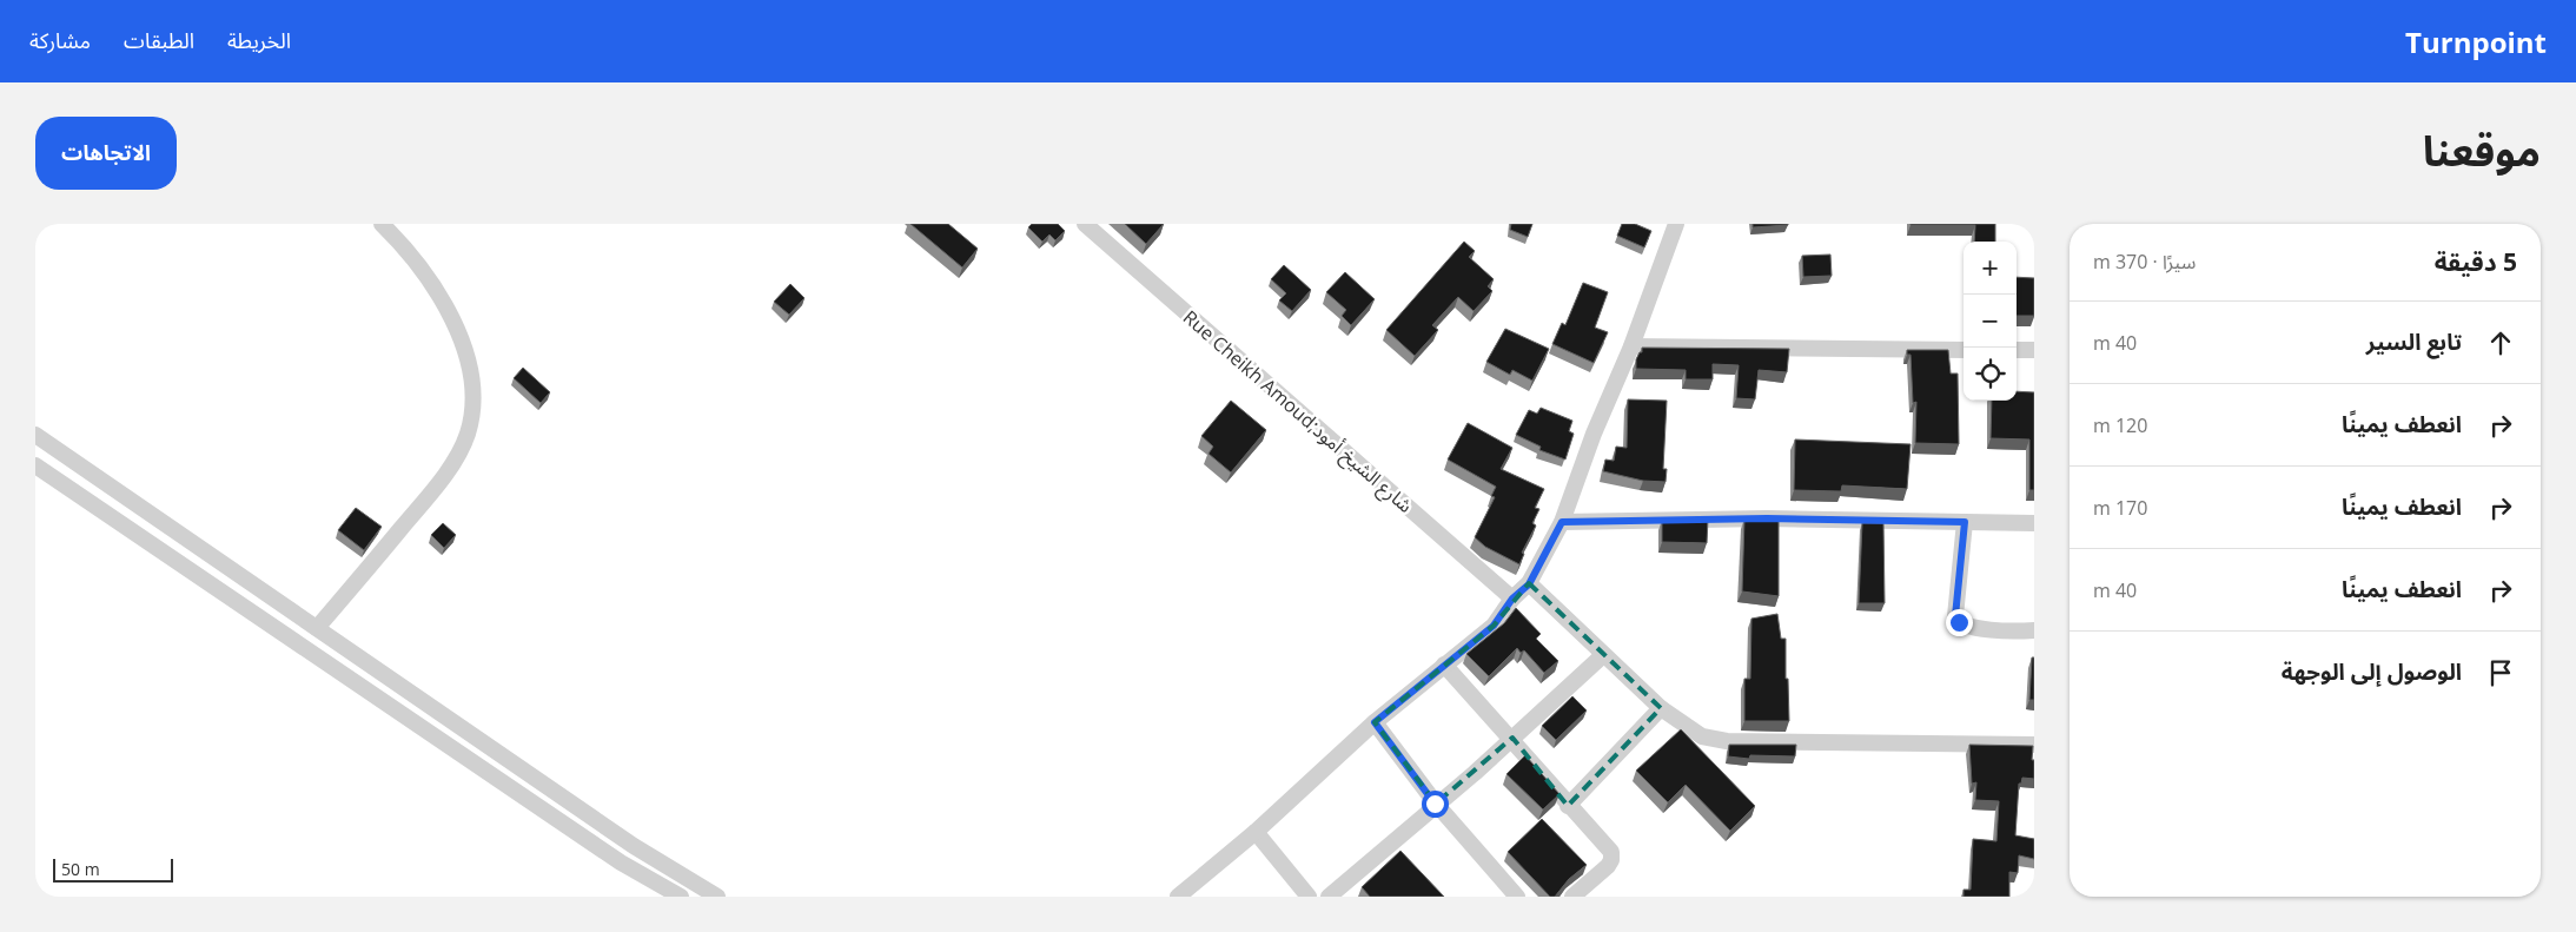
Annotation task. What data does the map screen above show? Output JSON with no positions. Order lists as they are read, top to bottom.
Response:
{
  "streets": {
    "street": ["Rue Cheikh Amoud;شارع الشيخ أمود"]
  },
  "scale_bar": "50 m",
  "page": {
    "header": "Turnpoint",
    "nav": ["الخريطة", "الطبقات", "مشاركة"],
    "title": "موقعنا",
    "buttons": "الاتجاهات",
    "heading": ["5 دقيقة", "سيرًا · 370 m"],
    "map_buttons": ["+", "−"],
    "list": [
      ["تابع السير", "40 m"],
      ["انعطف يمينًا", "120 m"],
      ["انعطف يمينًا", "170 m"],
      ["انعطف يمينًا", "40 m"],
      "الوصول إلى الوجهة"
    ],
    "scale": "50 m"
  }
}
